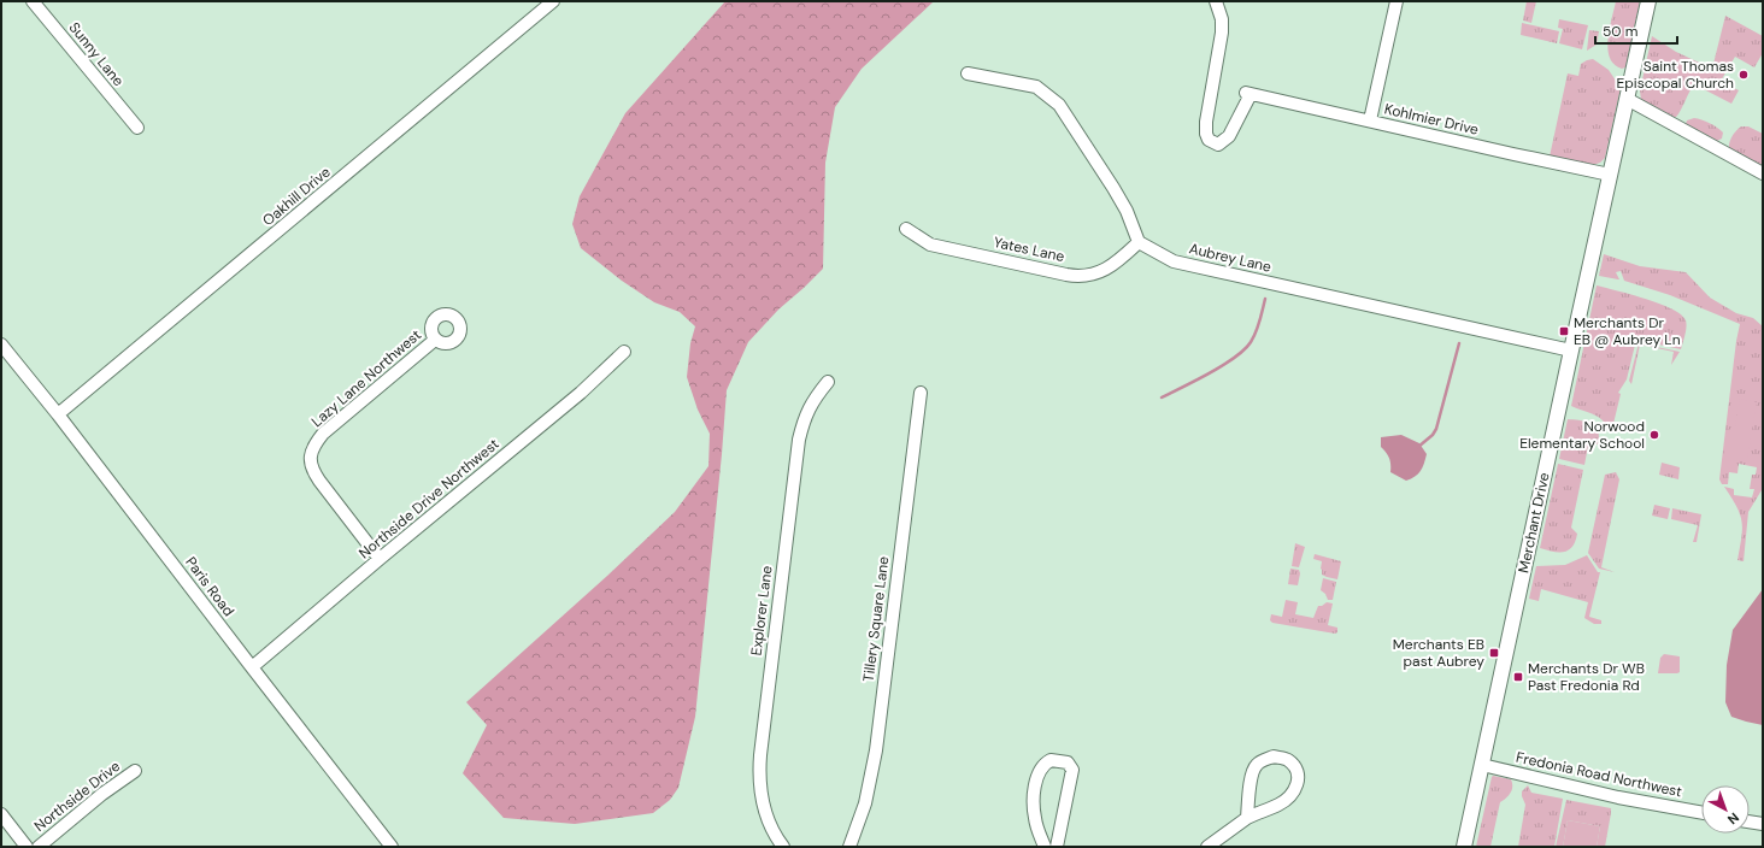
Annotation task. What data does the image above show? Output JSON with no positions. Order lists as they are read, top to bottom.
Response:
{
  "streets": {
    "main road": ["Merchant Drive"],
    "street": [
      "Sunny Lane",
      "Kohlmier Drive",
      "Oakhill Drive",
      "Yates Lane",
      "Aubrey Lane",
      "Lazy Lane Northwest",
      "Northside Drive Northwest",
      "Paris Road",
      "Explorer Lane",
      "Tillery Square Lane",
      "Fredonia Road Northwest",
      "Northside Drive"
    ]
  },
  "crossings": [
    ["Kohlmier Drive", "Merchant Drive"],
    ["Oakhill Drive", "Paris Road"],
    ["Yates Lane", "Aubrey Lane"],
    ["Aubrey Lane", "Merchant Drive"],
    ["Lazy Lane Northwest", "Northside Drive Northwest"],
    ["Northside Drive Northwest", "Paris Road"],
    ["Merchant Drive", "Fredonia Road Northwest"]
  ],
  "places": {
    "other": ["Saint Thomas Episcopal Church", "Norwood Elementary School"],
    "transit": ["Merchants Dr EB @ Aubrey Ln", "Merchants EB past Aubrey", "Merchants Dr WB Past Fredonia Rd"]
  },
  "scale_bar": "50 m",
  "north": "bottom right"
}
